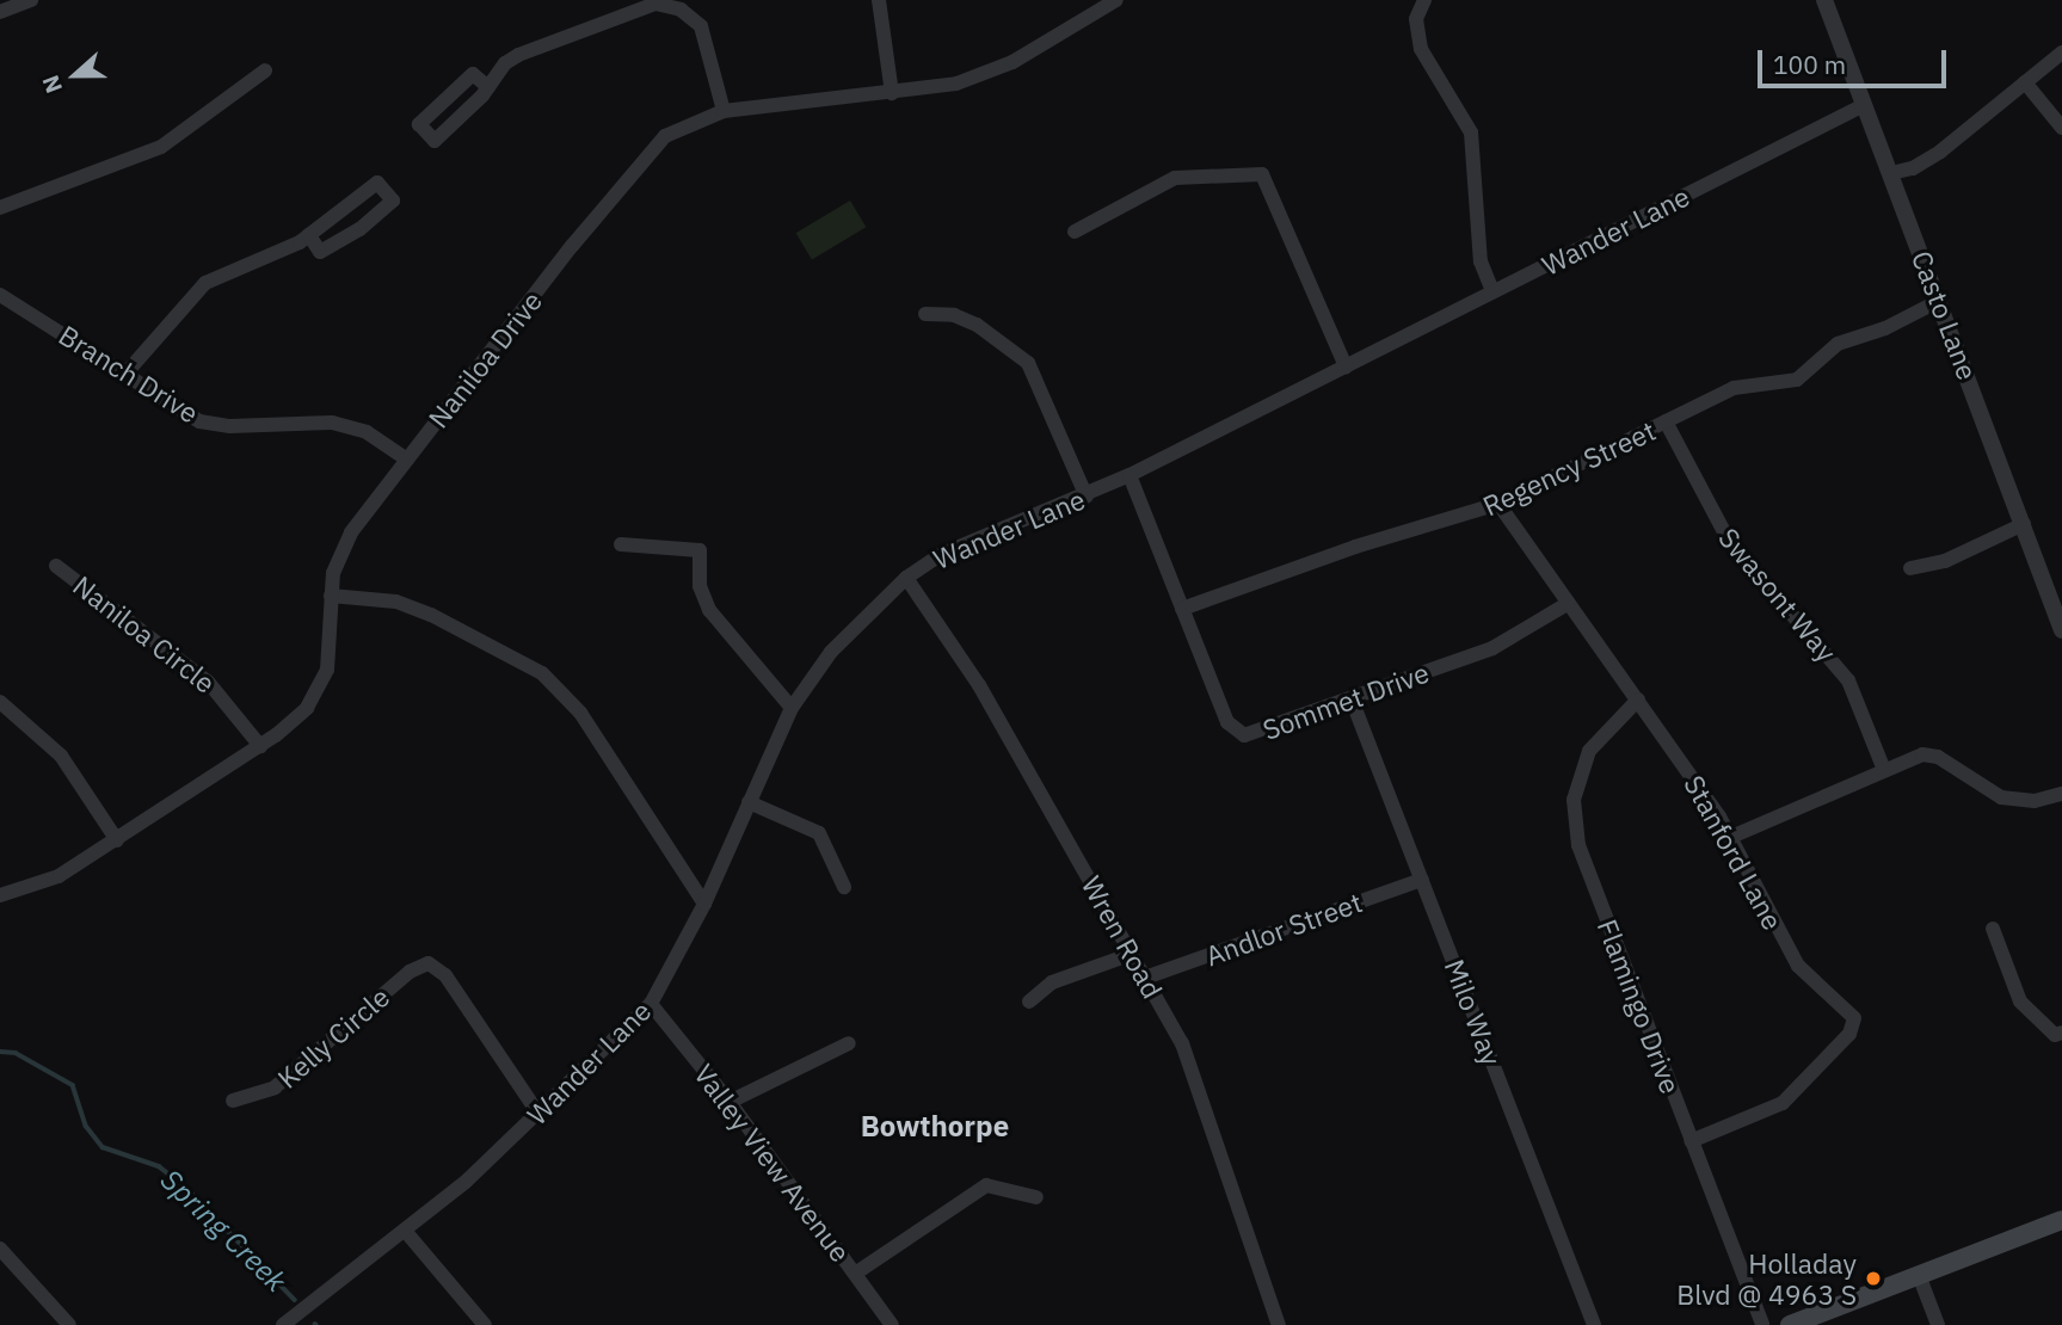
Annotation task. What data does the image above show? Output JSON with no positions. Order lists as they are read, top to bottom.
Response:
{
  "streets": {
    "street": [
      "Wander Lane",
      "Casto Lane",
      "Naniloa Drive",
      "Branch Drive",
      "Regency Street",
      "Swasont Way",
      "Naniloa Circle",
      "Sommet Drive",
      "Stanford Lane",
      "Andlor Street",
      "Wren Road",
      "Flamingo Drive",
      "Milo Way",
      "Kelly Circle",
      "Valley View Avenue"
    ]
  },
  "crossings": [
    ["Wander Lane", "Casto Lane"],
    ["Wander Lane", "Sommet Drive"],
    ["Wander Lane", "Wren Road"],
    ["Wander Lane", "Kelly Circle"],
    ["Wander Lane", "Valley View Avenue"],
    ["Casto Lane", "Regency Street"],
    ["Naniloa Drive", "Branch Drive"],
    ["Naniloa Drive", "Naniloa Circle"],
    ["Regency Street", "Swasont Way"],
    ["Regency Street", "Sommet Drive"],
    ["Regency Street", "Stanford Lane"],
    ["Sommet Drive", "Stanford Lane"],
    ["Sommet Drive", "Milo Way"],
    ["Stanford Lane", "Flamingo Drive"],
    ["Andlor Street", "Wren Road"],
    ["Andlor Street", "Milo Way"]
  ],
  "districts": ["Bowthorpe"],
  "water": ["Spring Creek"],
  "places": ["Holladay Blvd @ 4963 S"],
  "scale_bar": "100 m",
  "north": "left"
}
